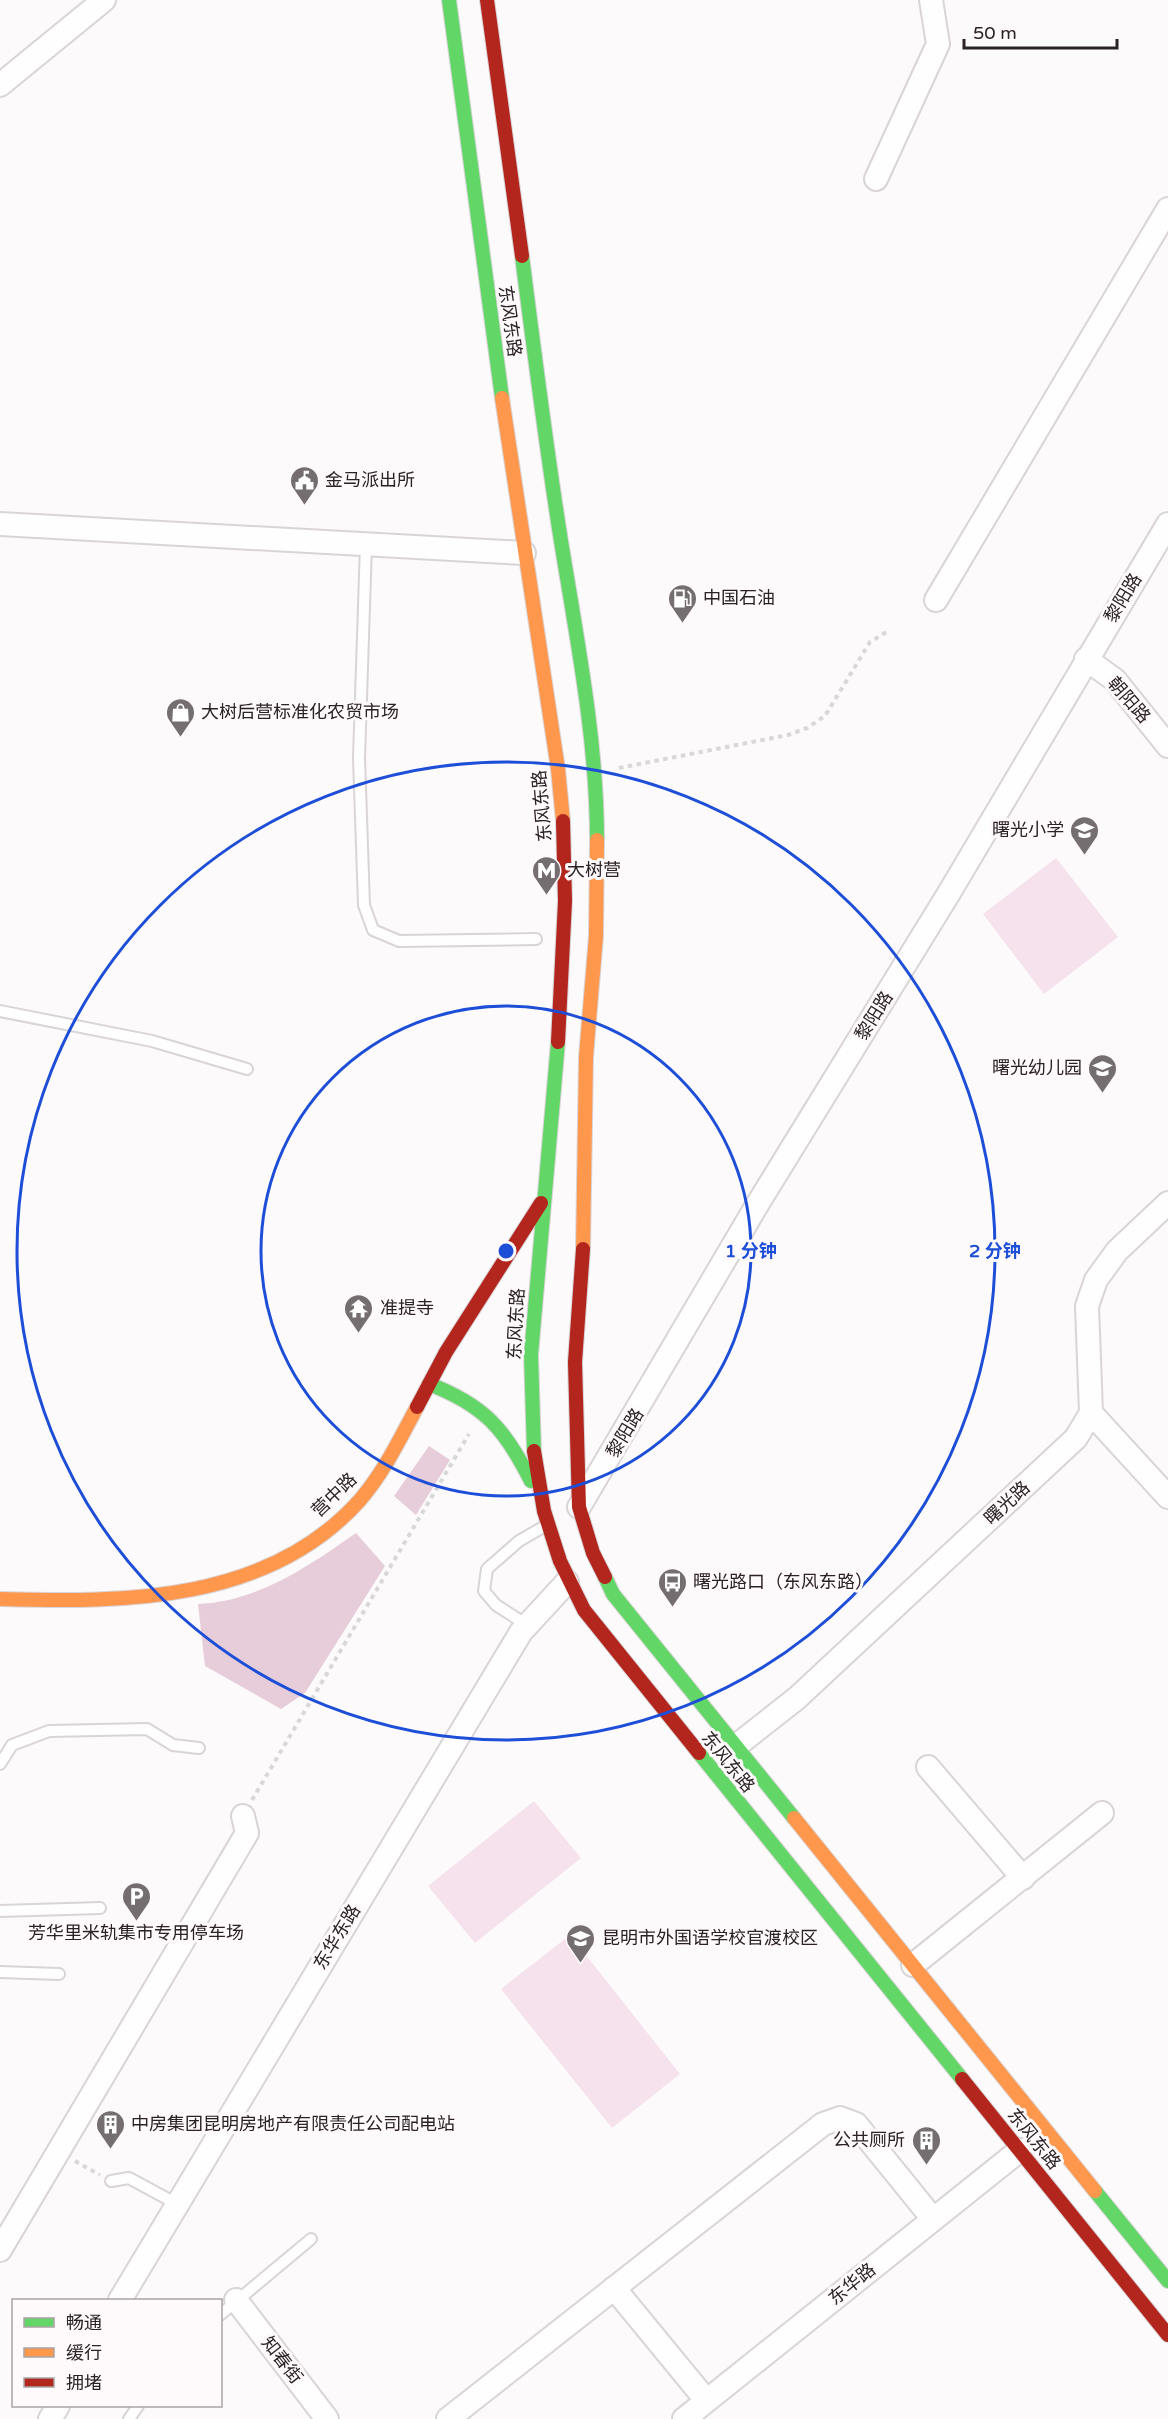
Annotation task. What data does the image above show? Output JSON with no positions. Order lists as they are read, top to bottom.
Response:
{
  "streets": {
    "main road": ["东风东路", "营中路"],
    "street": [
      "黎阳路",
      "朝阳路",
      "曙光路",
      "东华东路",
      "东华路",
      "知春街"
    ]
  },
  "crossings": [
    ["东风东路", "黎阳路"],
    ["东风东路", "营中路"],
    ["东风东路", "曙光路"],
    ["东风东路", "东华东路"],
    ["东风东路", "东华路"],
    ["黎阳路", "朝阳路"]
  ],
  "places": {
    "public building": ["金马派出所"],
    "fuel station": ["中国石油"],
    "shop": ["大树后营标准化农贸市场"],
    "school or university": ["曙光小学", "曙光幼儿园", "昆明市外国语学校官渡校区"],
    "metro station": ["大树营"],
    "temple": ["准提寺"],
    "bus stop": ["曙光路口（东风东路）"],
    "parking": ["芳华里米轨集市专用停车场"],
    "building": ["中房集团昆明房地产有限责任公司配电站", "公共厕所"]
  },
  "legend": ["畅通", "缓行", "拥堵"],
  "scale_bar": "50 m",
  "rings": ["1 分钟", "2 分钟"]
}
